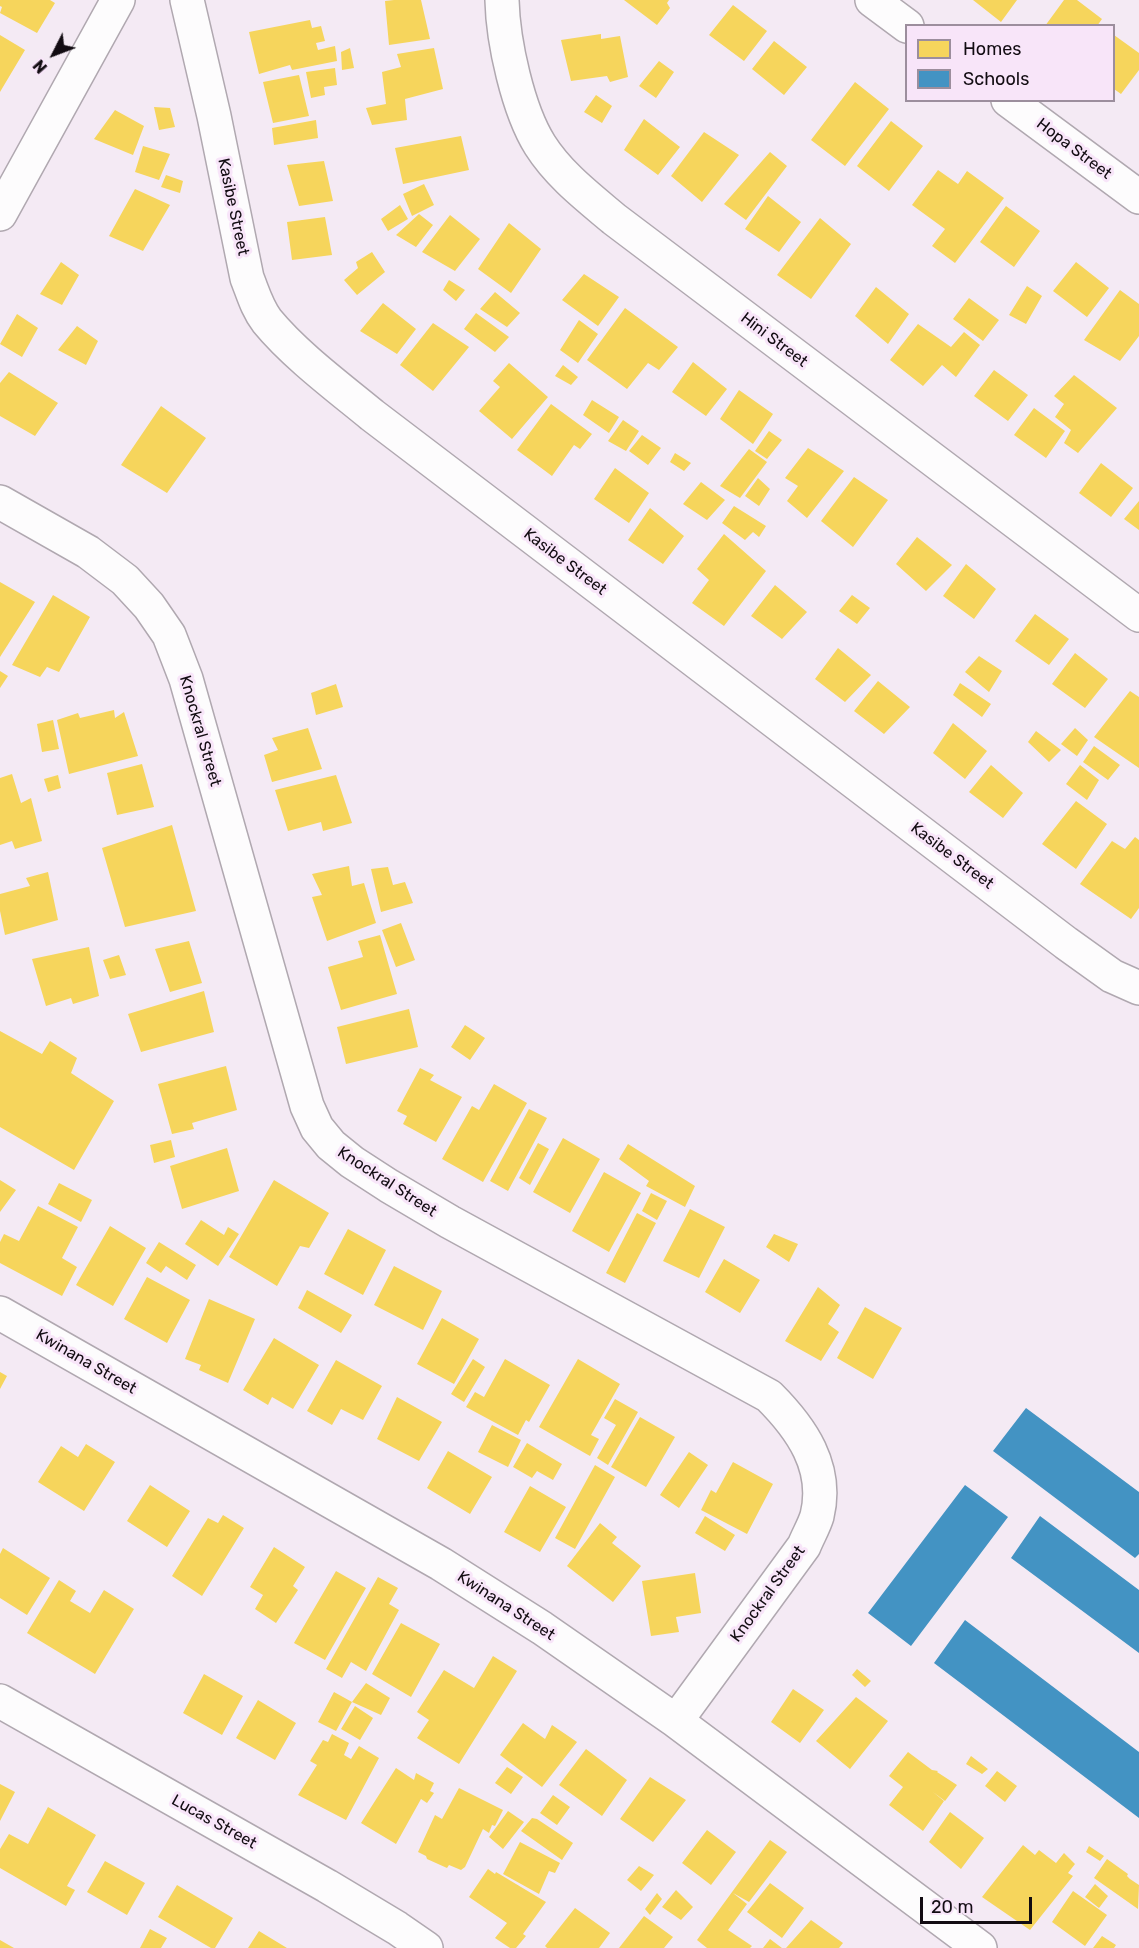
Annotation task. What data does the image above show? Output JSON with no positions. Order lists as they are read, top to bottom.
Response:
{
  "streets": {
    "street": [
      "Hopa Street",
      "Kasibe Street",
      "Hini Street",
      "Knockral Street",
      "Kwinana Street",
      "Lucas Street"
    ]
  },
  "crossings": [
    ["Knockral Street", "Kwinana Street"]
  ],
  "legend": ["Homes", "Schools"],
  "scale_bar": "20 m",
  "north": "bottom left"
}
